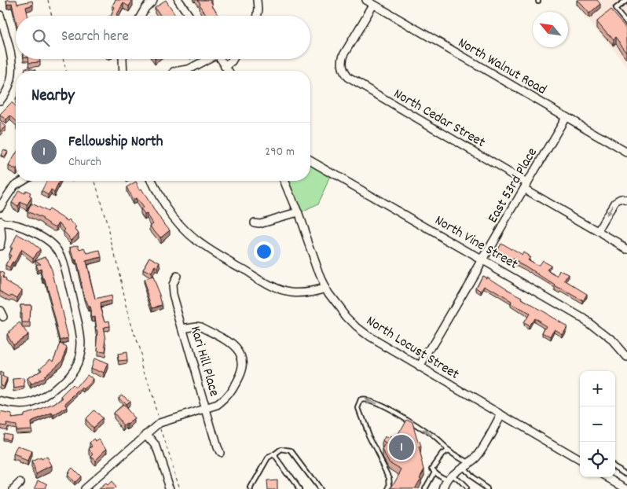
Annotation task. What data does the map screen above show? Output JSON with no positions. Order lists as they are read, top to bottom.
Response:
{
  "streets": {
    "street": [
      "North Walnut Road",
      "North Cedar Street",
      "East 53rd Place",
      "North Vine Street",
      "North Locust Street",
      "Kari Hill Place"
    ]
  },
  "crossings": [
    ["North Walnut Road", "North Cedar Street"],
    ["North Walnut Road", "East 53rd Place"],
    ["North Cedar Street", "East 53rd Place"],
    ["East 53rd Place", "North Vine Street"],
    ["East 53rd Place", "North Locust Street"]
  ],
  "north": "top left",
  "page": {
    "search": "Search here",
    "heading": "Nearby",
    "list": [
      {
        "mark": "1",
        "name": "Fellowship North",
        "note": "Church",
        "value": "290 m"
      }
    ],
    "map_buttons": ["+", "−"],
    "pins": "1"
  }
}
